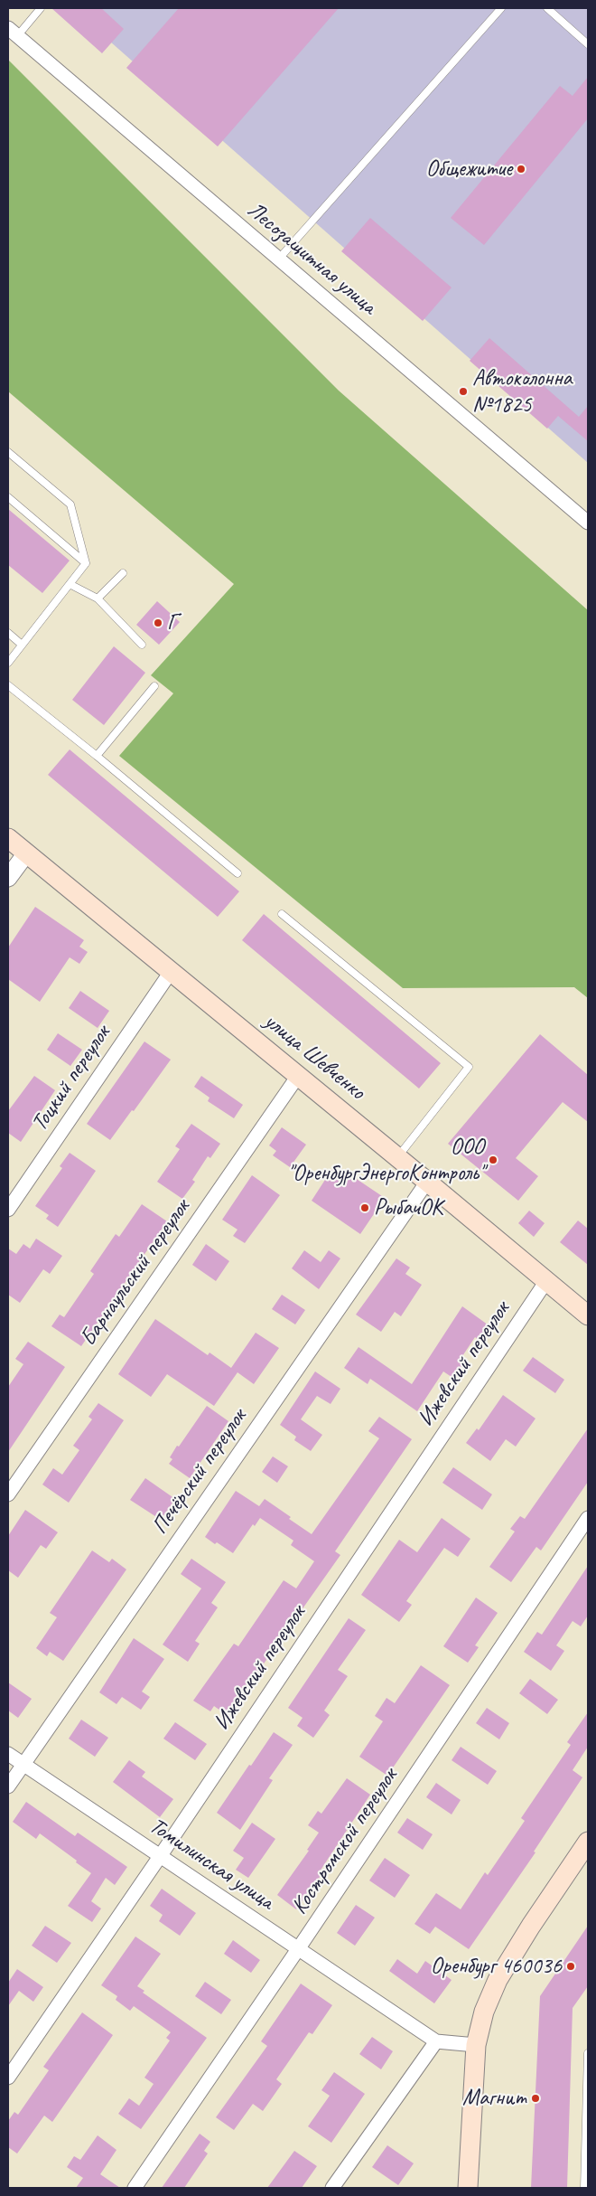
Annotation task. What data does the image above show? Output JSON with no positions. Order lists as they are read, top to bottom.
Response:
{
  "streets": {
    "main road": ["улица Шевченко"],
    "street": [
      "Лесозащитная улица",
      "Тоцкий переулок",
      "Барнаульский переулок",
      "Ижевский переулок",
      "Печёрский переулок",
      "Костромской переулок",
      "Томилинская улица"
    ]
  },
  "crossings": [
    ["улица Шевченко", "Тоцкий переулок"],
    ["улица Шевченко", "Барнаульский переулок"],
    ["улица Шевченко", "Ижевский переулок"],
    ["улица Шевченко", "Печёрский переулок"],
    ["Ижевский переулок", "Томилинская улица"],
    ["Печёрский переулок", "Томилинская улица"],
    ["Костромской переулок", "Томилинская улица"]
  ],
  "places": [
    "Общежитие",
    "Автоколонна №1825",
    "Г",
    "ООО \"ОренбургЭнергоКонтроль\"",
    "РыбачОК",
    "Оренбург 460036",
    "Магнит"
  ]
}
